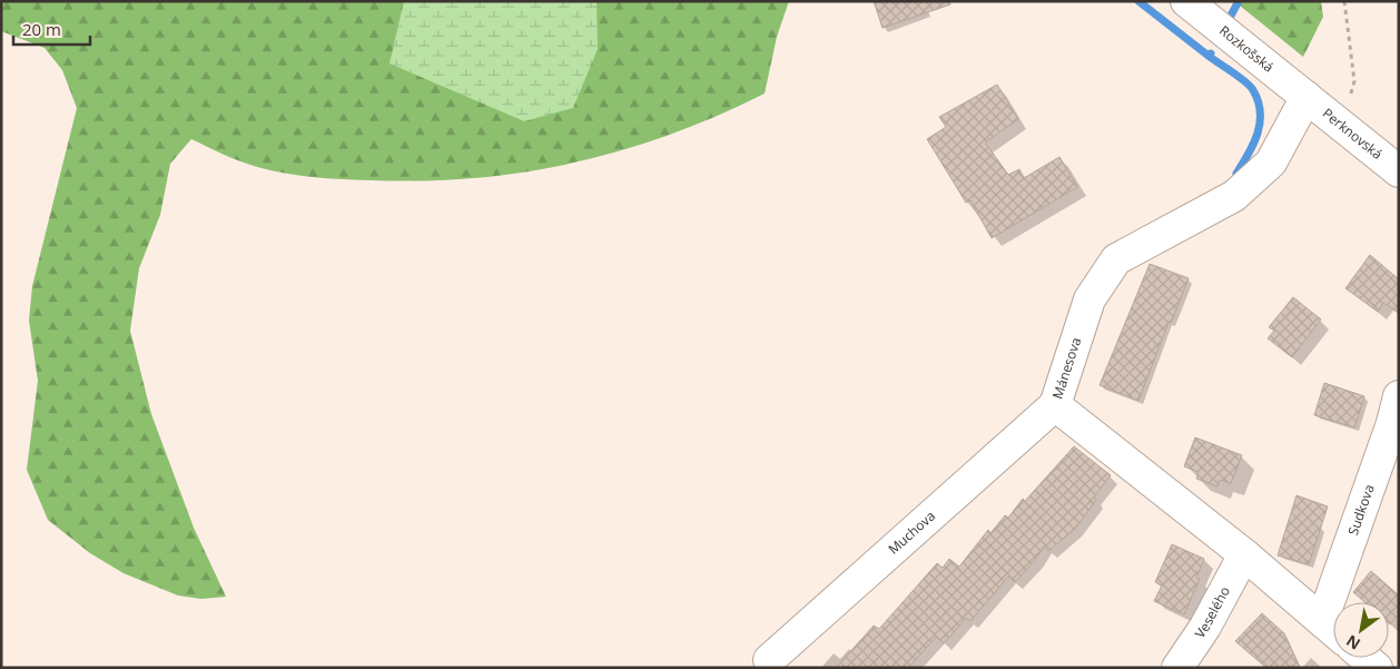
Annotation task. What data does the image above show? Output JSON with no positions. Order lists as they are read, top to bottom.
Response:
{
  "streets": {
    "street": [
      "Rozkošská",
      "Perknovská",
      "Mánesova",
      "Sudkova",
      "Muchova",
      "Veselého"
    ]
  },
  "crossings": [
    ["Rozkošská", "Perknovská"],
    ["Rozkošská", "Mánesova"],
    ["Perknovská", "Mánesova"],
    ["Mánesova", "Muchova"],
    ["Mánesova", "Veselého"]
  ],
  "scale_bar": "20 m",
  "north": "bottom left"
}
